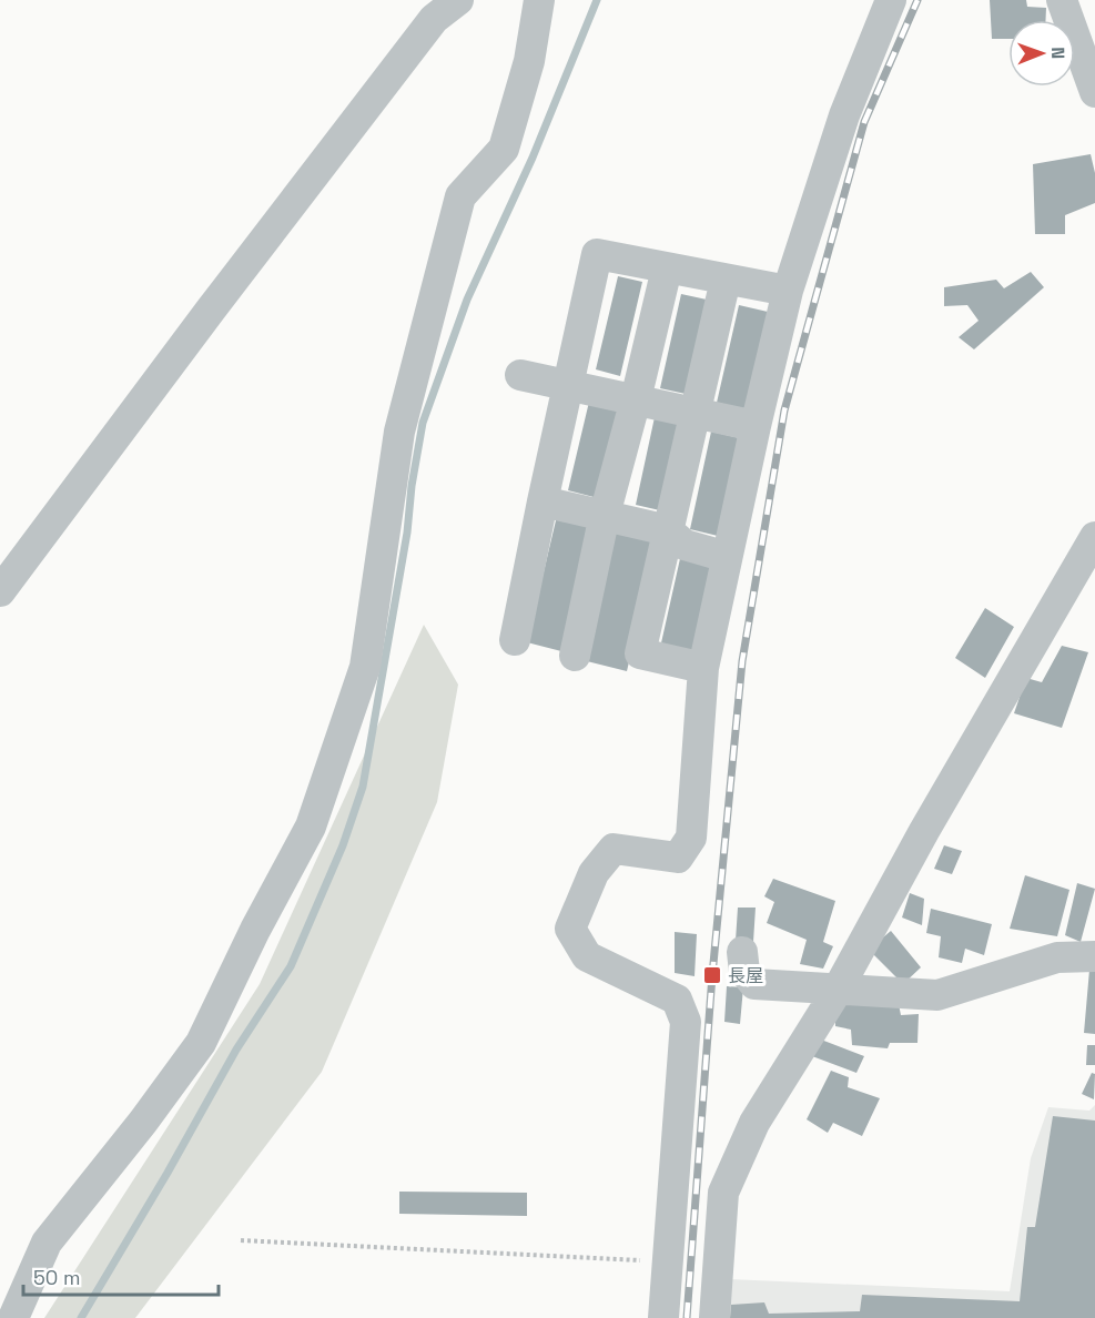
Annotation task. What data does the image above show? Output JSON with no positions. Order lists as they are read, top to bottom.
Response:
{
  "places": {
    "transit": ["長屋"]
  },
  "scale_bar": "50 m",
  "north": "right"
}
